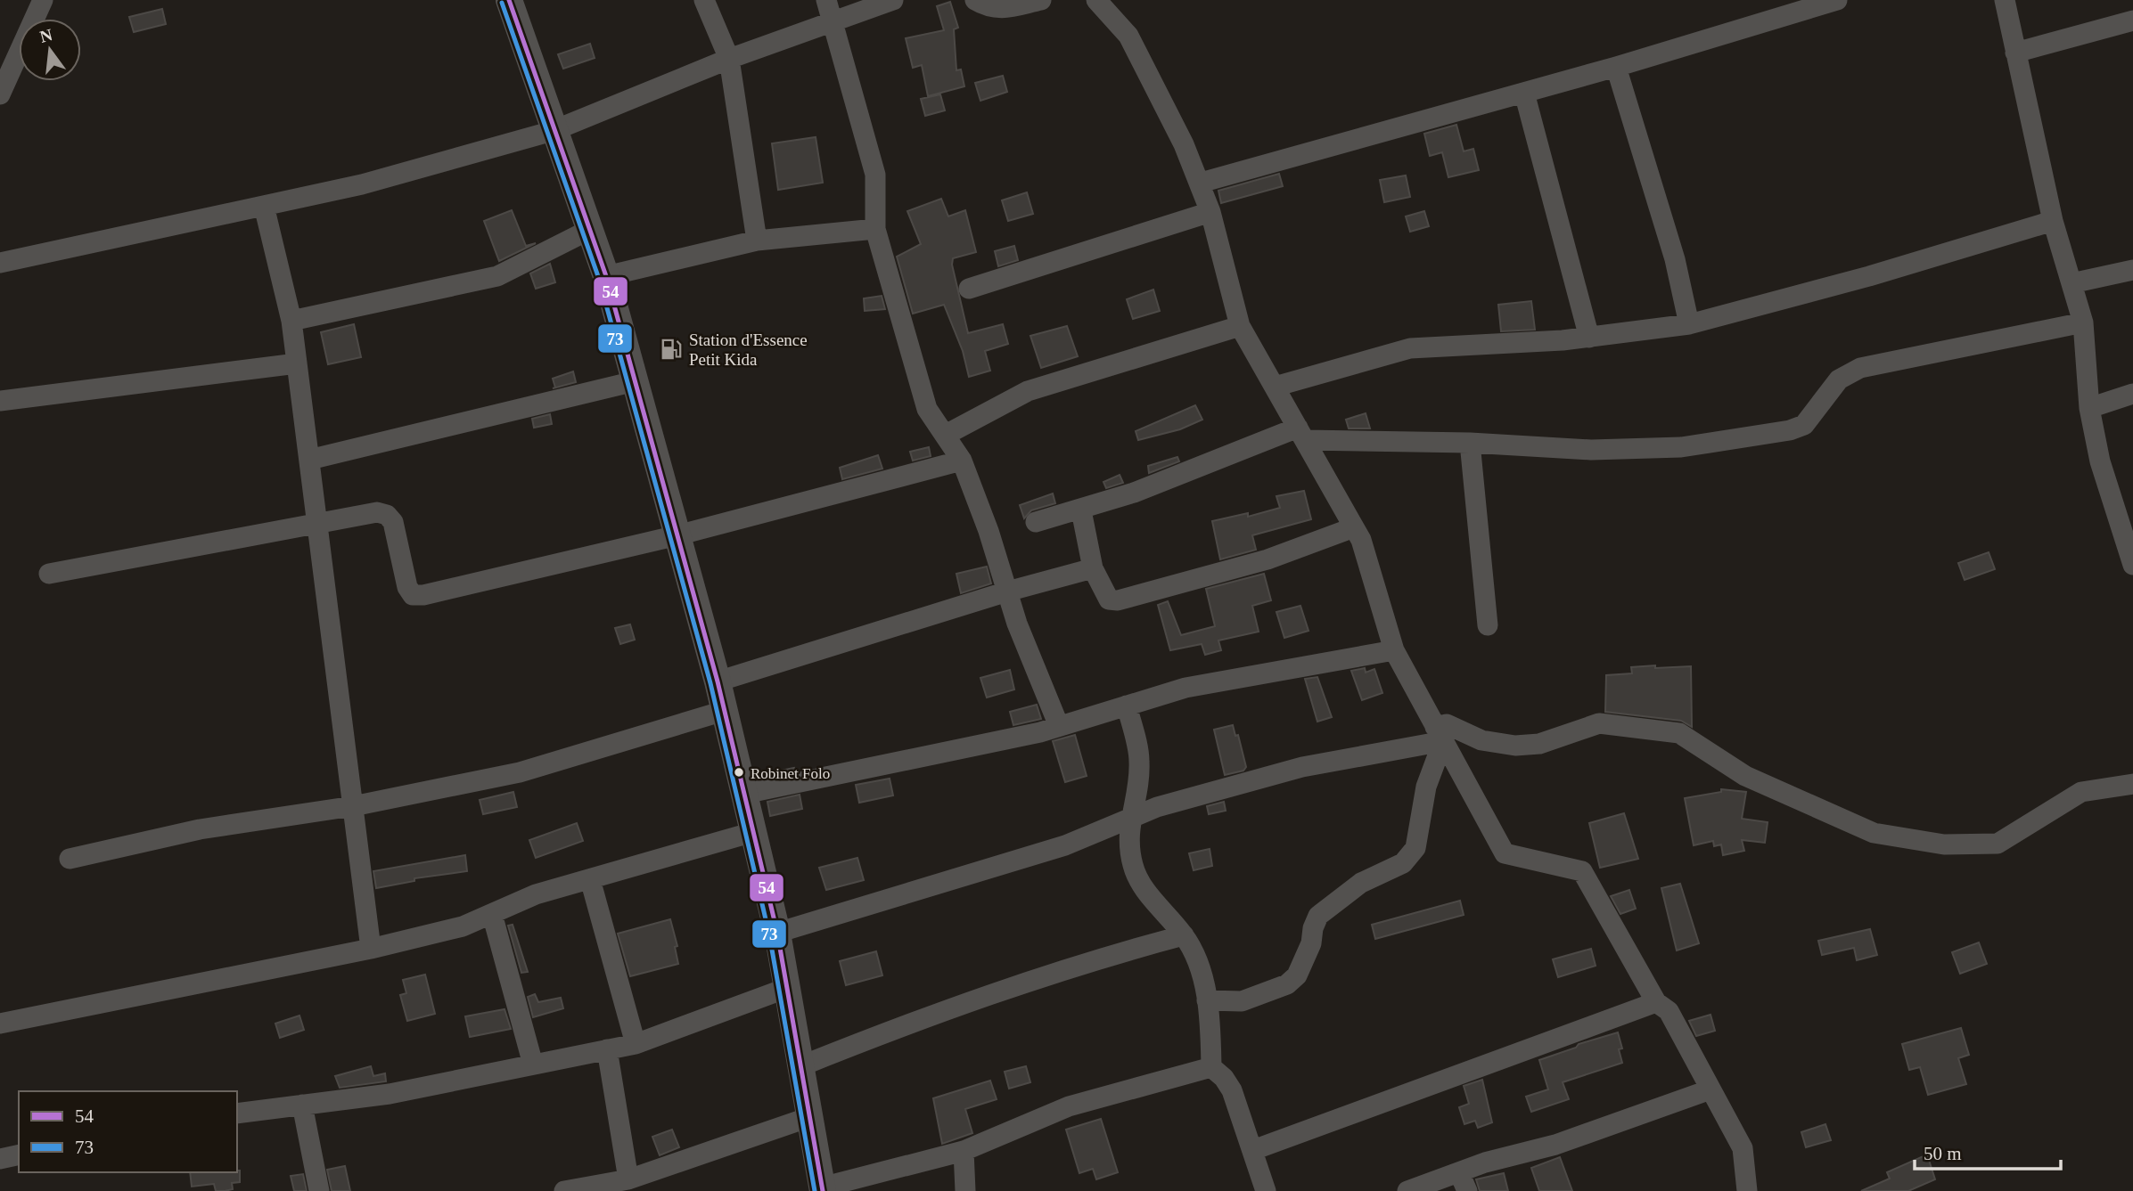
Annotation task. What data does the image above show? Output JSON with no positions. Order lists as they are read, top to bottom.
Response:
{
  "places": {
    "fuel station": ["Station d'Essence Petit Kida"],
    "other": ["Robinet Folo"]
  },
  "lines": ["transit line 54", "transit line 73"],
  "legend": ["54", "73"],
  "scale_bar": "50 m",
  "north": "top"
}
